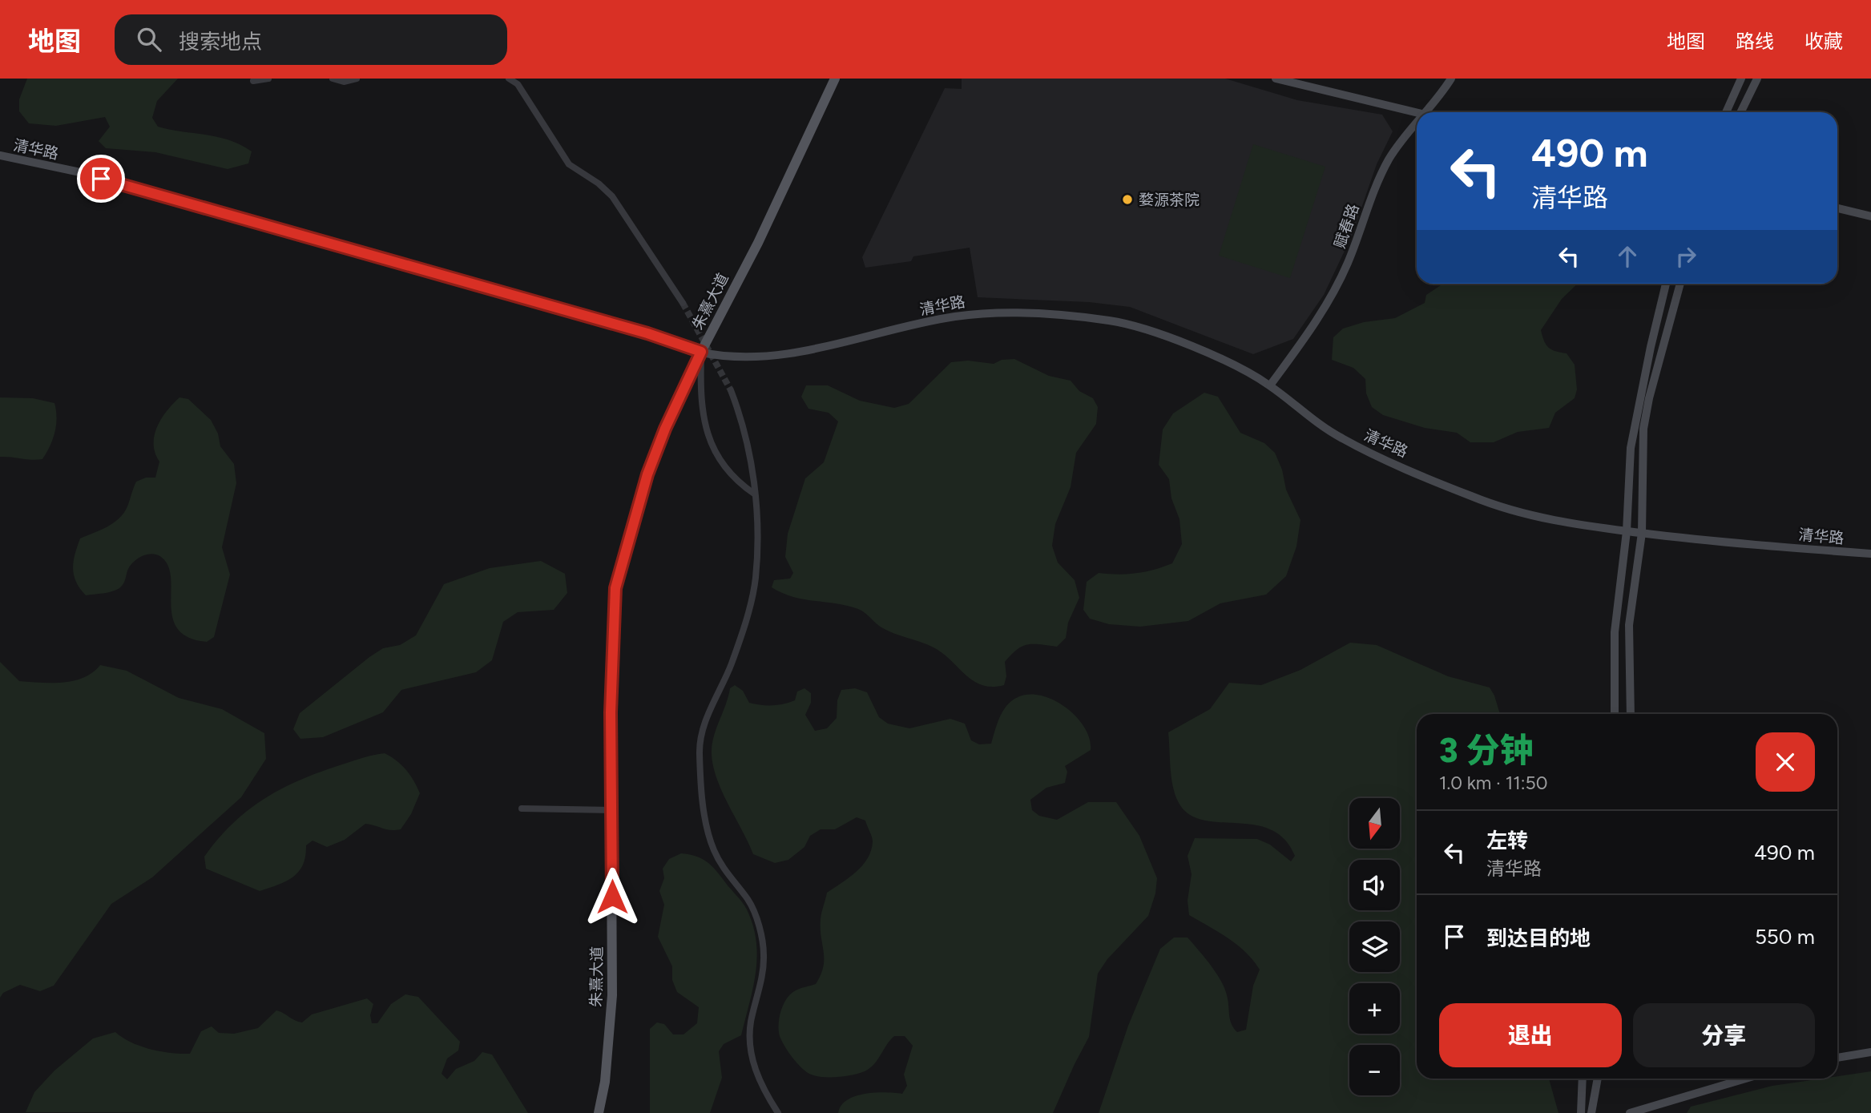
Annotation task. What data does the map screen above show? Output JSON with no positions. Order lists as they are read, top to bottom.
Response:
{
  "streets": {
    "main road": ["清华路", "赋春路", "朱熹大道"]
  },
  "crossings": [
    ["清华路", "赋春路"],
    ["清华路", "朱熹大道"]
  ],
  "places": ["婺源茶院"],
  "north": "bottom",
  "page": {
    "header": "地图",
    "search": "搜索地点",
    "nav": ["地图", "路线", "收藏"],
    "turn": ["490 m", "清华路"],
    "heading": ["3 分钟", "1.0 km · 11:50"],
    "map_buttons": ["+", "−"],
    "list": [
      {
        "name": "左转",
        "note": "清华路",
        "value": "490 m"
      },
      {
        "name": "到达目的地",
        "value": "550 m"
      }
    ],
    "buttons": ["退出", "分享"]
  }
}
